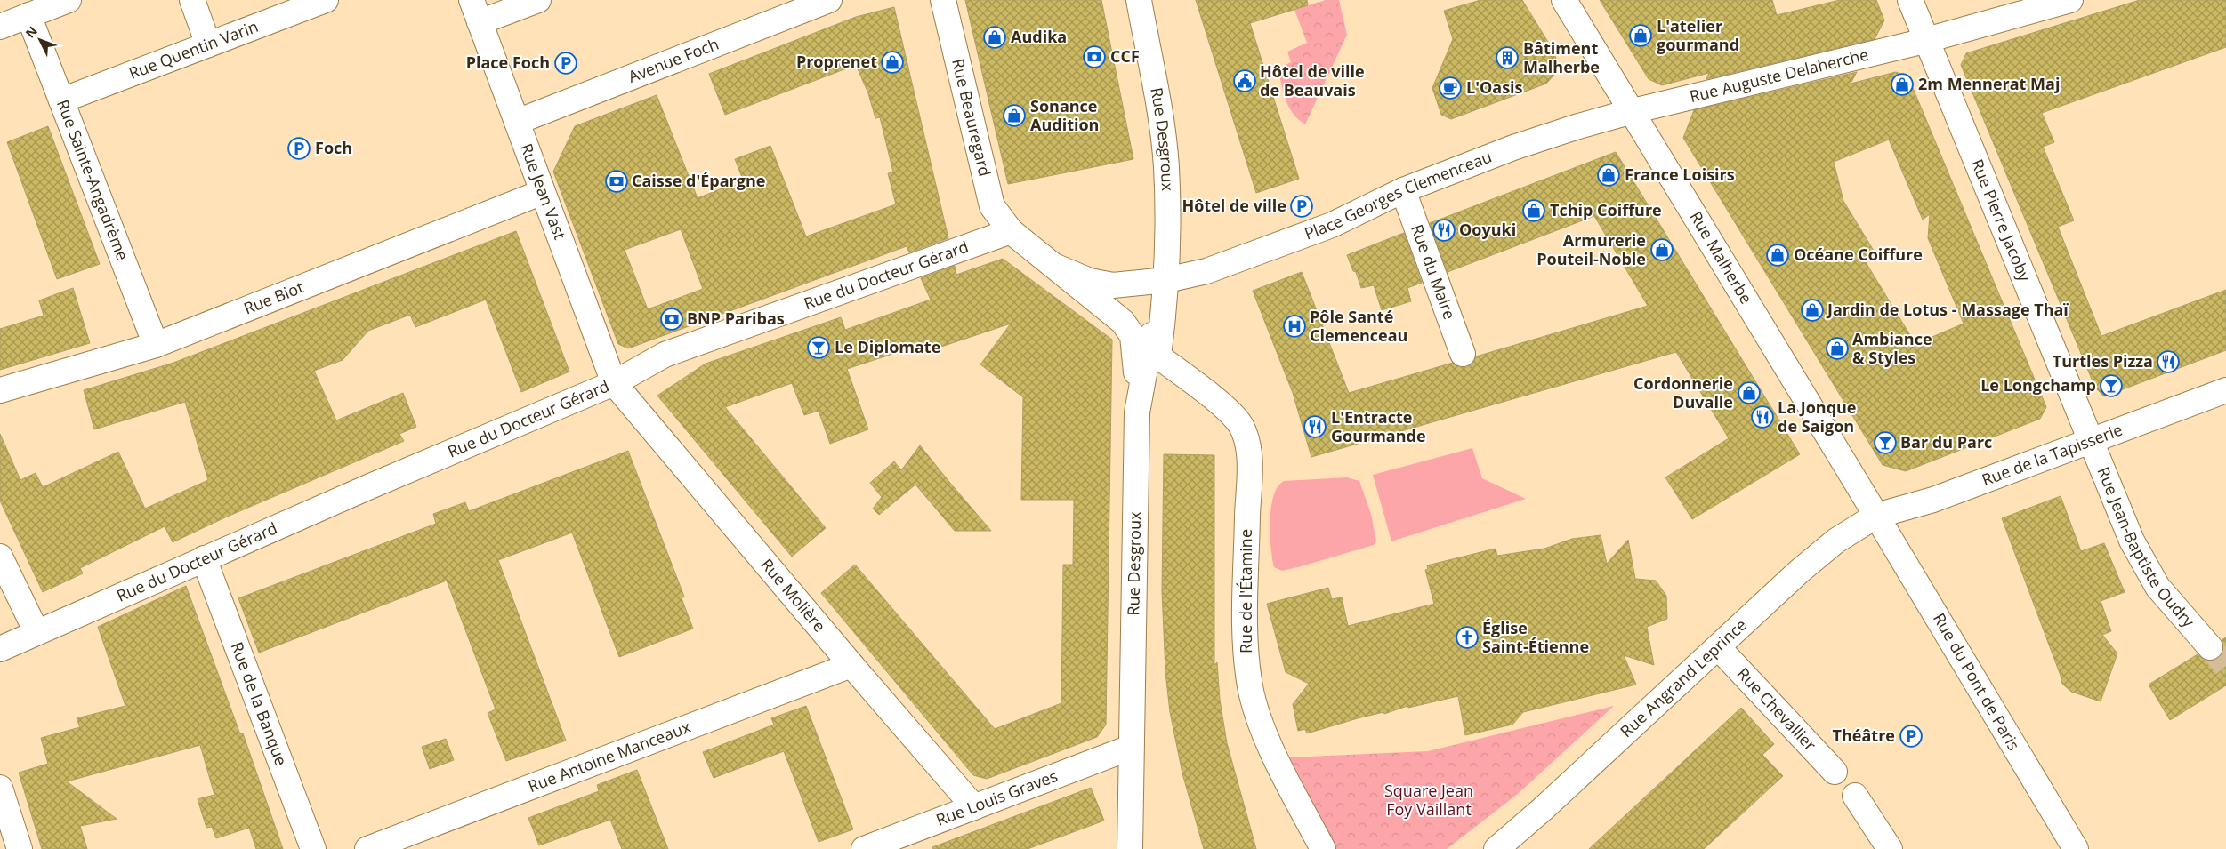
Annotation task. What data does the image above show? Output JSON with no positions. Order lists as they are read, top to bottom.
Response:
{
  "streets": {
    "street": [
      "Rue Quentin Varin",
      "Avenue Foch",
      "Rue Auguste Delaherche",
      "Rue Beauregard",
      "Rue Desgroux",
      "Rue Sainte-Angadrème",
      "Rue Jean Vast",
      "Place Georges Clemenceau",
      "Rue Pierre Jacoby",
      "Rue Malherbe",
      "Rue du Maire",
      "Rue du Docteur Gérard",
      "Rue Biot",
      "Rue de la Tapisserie",
      "Rue Jean-Baptiste Oudry",
      "Rue de l'Étamine",
      "Rue Molière",
      "Rue Angrand Leprince",
      "Rue du Pont de Paris",
      "Rue de la Banque",
      "Rue Chevallier",
      "Rue Antoine Manceaux",
      "Rue Louis Graves"
    ]
  },
  "crossings": [
    ["Rue Quentin Varin", "Rue Sainte-Angadrème"],
    ["Avenue Foch", "Rue Jean Vast"],
    ["Rue Auguste Delaherche", "Place Georges Clemenceau"],
    ["Rue Auguste Delaherche", "Rue Pierre Jacoby"],
    ["Rue Auguste Delaherche", "Rue Malherbe"],
    ["Rue Beauregard", "Rue du Docteur Gérard"],
    ["Rue Desgroux", "Place Georges Clemenceau"],
    ["Rue Desgroux", "Rue de l'Étamine"],
    ["Rue Desgroux", "Rue Louis Graves"],
    ["Rue Sainte-Angadrème", "Rue Biot"],
    ["Rue Jean Vast", "Rue du Docteur Gérard"],
    ["Rue Jean Vast", "Rue Biot"],
    ["Rue Jean Vast", "Rue Molière"],
    ["Place Georges Clemenceau", "Rue Malherbe"],
    ["Place Georges Clemenceau", "Rue du Maire"],
    ["Rue Pierre Jacoby", "Rue de la Tapisserie"],
    ["Rue Pierre Jacoby", "Rue Jean-Baptiste Oudry"],
    ["Rue Malherbe", "Rue de la Tapisserie"],
    ["Rue Malherbe", "Rue Angrand Leprince"],
    ["Rue Malherbe", "Rue du Pont de Paris"],
    ["Rue du Docteur Gérard", "Rue Molière"],
    ["Rue du Docteur Gérard", "Rue de la Banque"],
    ["Rue de la Tapisserie", "Rue Jean-Baptiste Oudry"],
    ["Rue de la Tapisserie", "Rue Angrand Leprince"],
    ["Rue de la Tapisserie", "Rue du Pont de Paris"],
    ["Rue Molière", "Rue Antoine Manceaux"],
    ["Rue Molière", "Rue Louis Graves"],
    ["Rue Angrand Leprince", "Rue du Pont de Paris"],
    ["Rue Angrand Leprince", "Rue Chevallier"]
  ],
  "parks": ["Square Jean Foy Vaillant"],
  "places": {
    "shop": [
      "L'atelier gourmand",
      "Audika",
      "Proprenet",
      "2m Mennerat Maj",
      "Sonance Audition",
      "France Loisirs",
      "Tchip Coiffure",
      "Armurerie Pouteil-Noble",
      "Océane Coiffure",
      "Jardin de Lotus - Massage Thaï",
      "Ambiance & Styles",
      "Cordonnerie Duvalle"
    ],
    "bank": ["CCF", "Caisse d'Épargne", "BNP Paribas"],
    "building": ["Bâtiment Malherbe"],
    "parking": [
      "Place Foch",
      "Foch",
      "Hôtel de ville",
      "Théâtre"
    ],
    "public building": ["Hôtel de ville de Beauvais"],
    "cafe": ["L'Oasis"],
    "restaurant": [
      "Ooyuki",
      "Turtles Pizza",
      "La Jonque de Saigon",
      "L'Entracte Gourmande"
    ],
    "hospital": ["Pôle Santé Clemenceau"],
    "bar": ["Le Diplomate", "Le Longchamp", "Bar du Parc"],
    "church": ["Église Saint-Étienne"]
  },
  "north": "top left"
}
